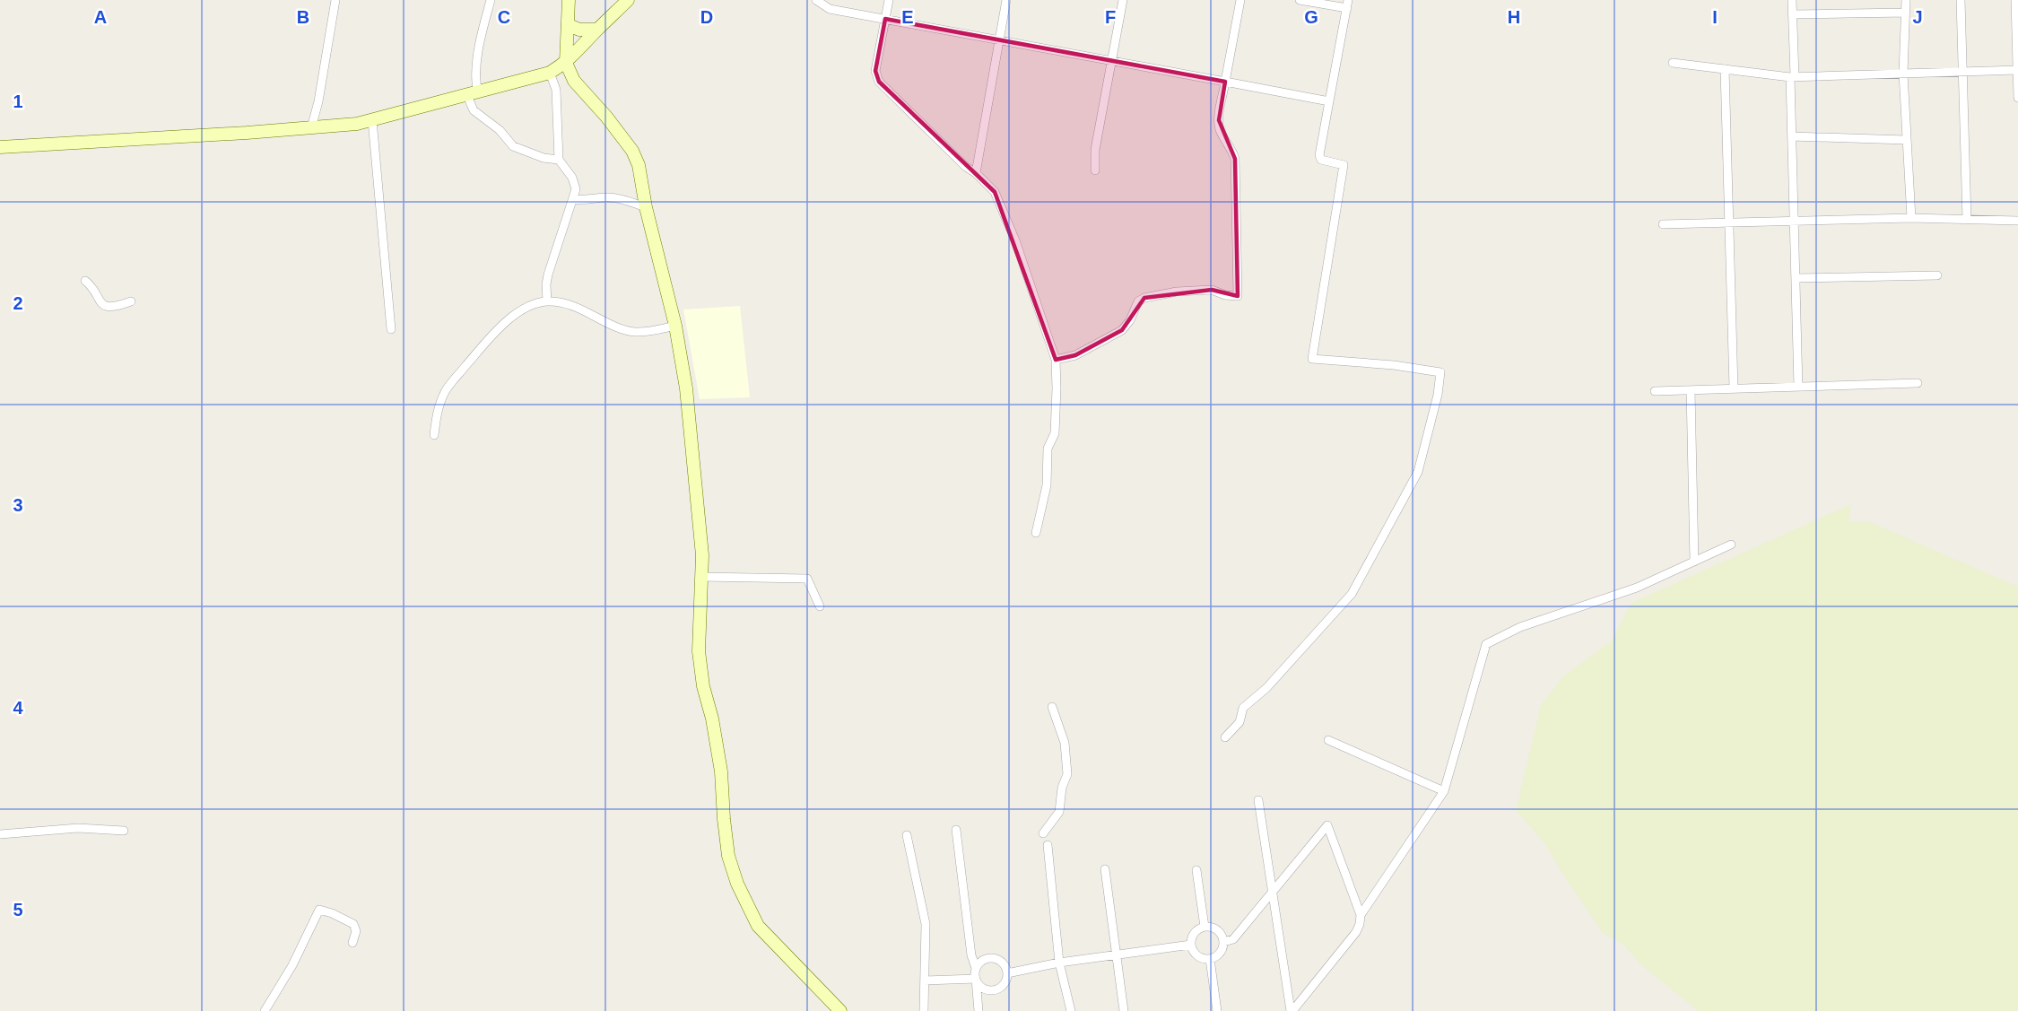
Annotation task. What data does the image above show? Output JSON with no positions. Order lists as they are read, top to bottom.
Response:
{
  "grid": {
    "columns": [
      "A",
      "B",
      "C",
      "D",
      "E",
      "F",
      "G",
      "H",
      "I",
      "J"
    ],
    "rows": [
      "1",
      "2",
      "3",
      "4",
      "5"
    ]
  }
}
